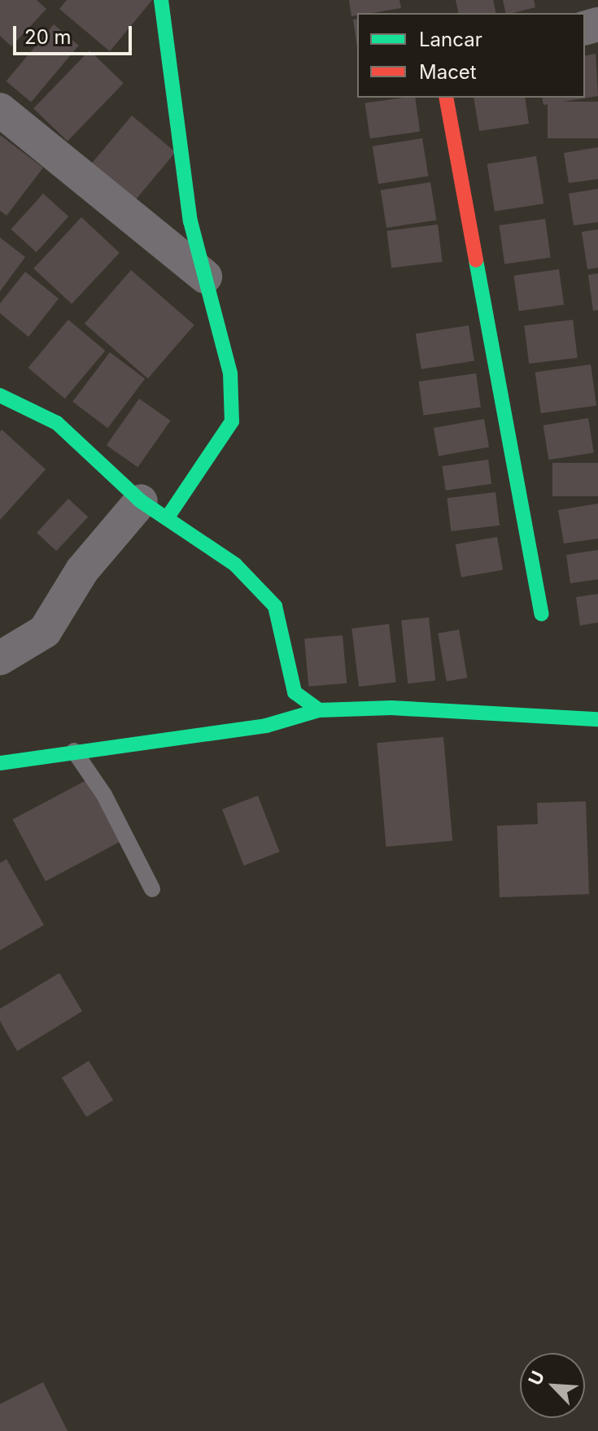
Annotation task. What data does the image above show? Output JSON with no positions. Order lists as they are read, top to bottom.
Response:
{
  "legend": ["Lancar", "Macet"],
  "scale_bar": "20 m",
  "north": "top left"
}
